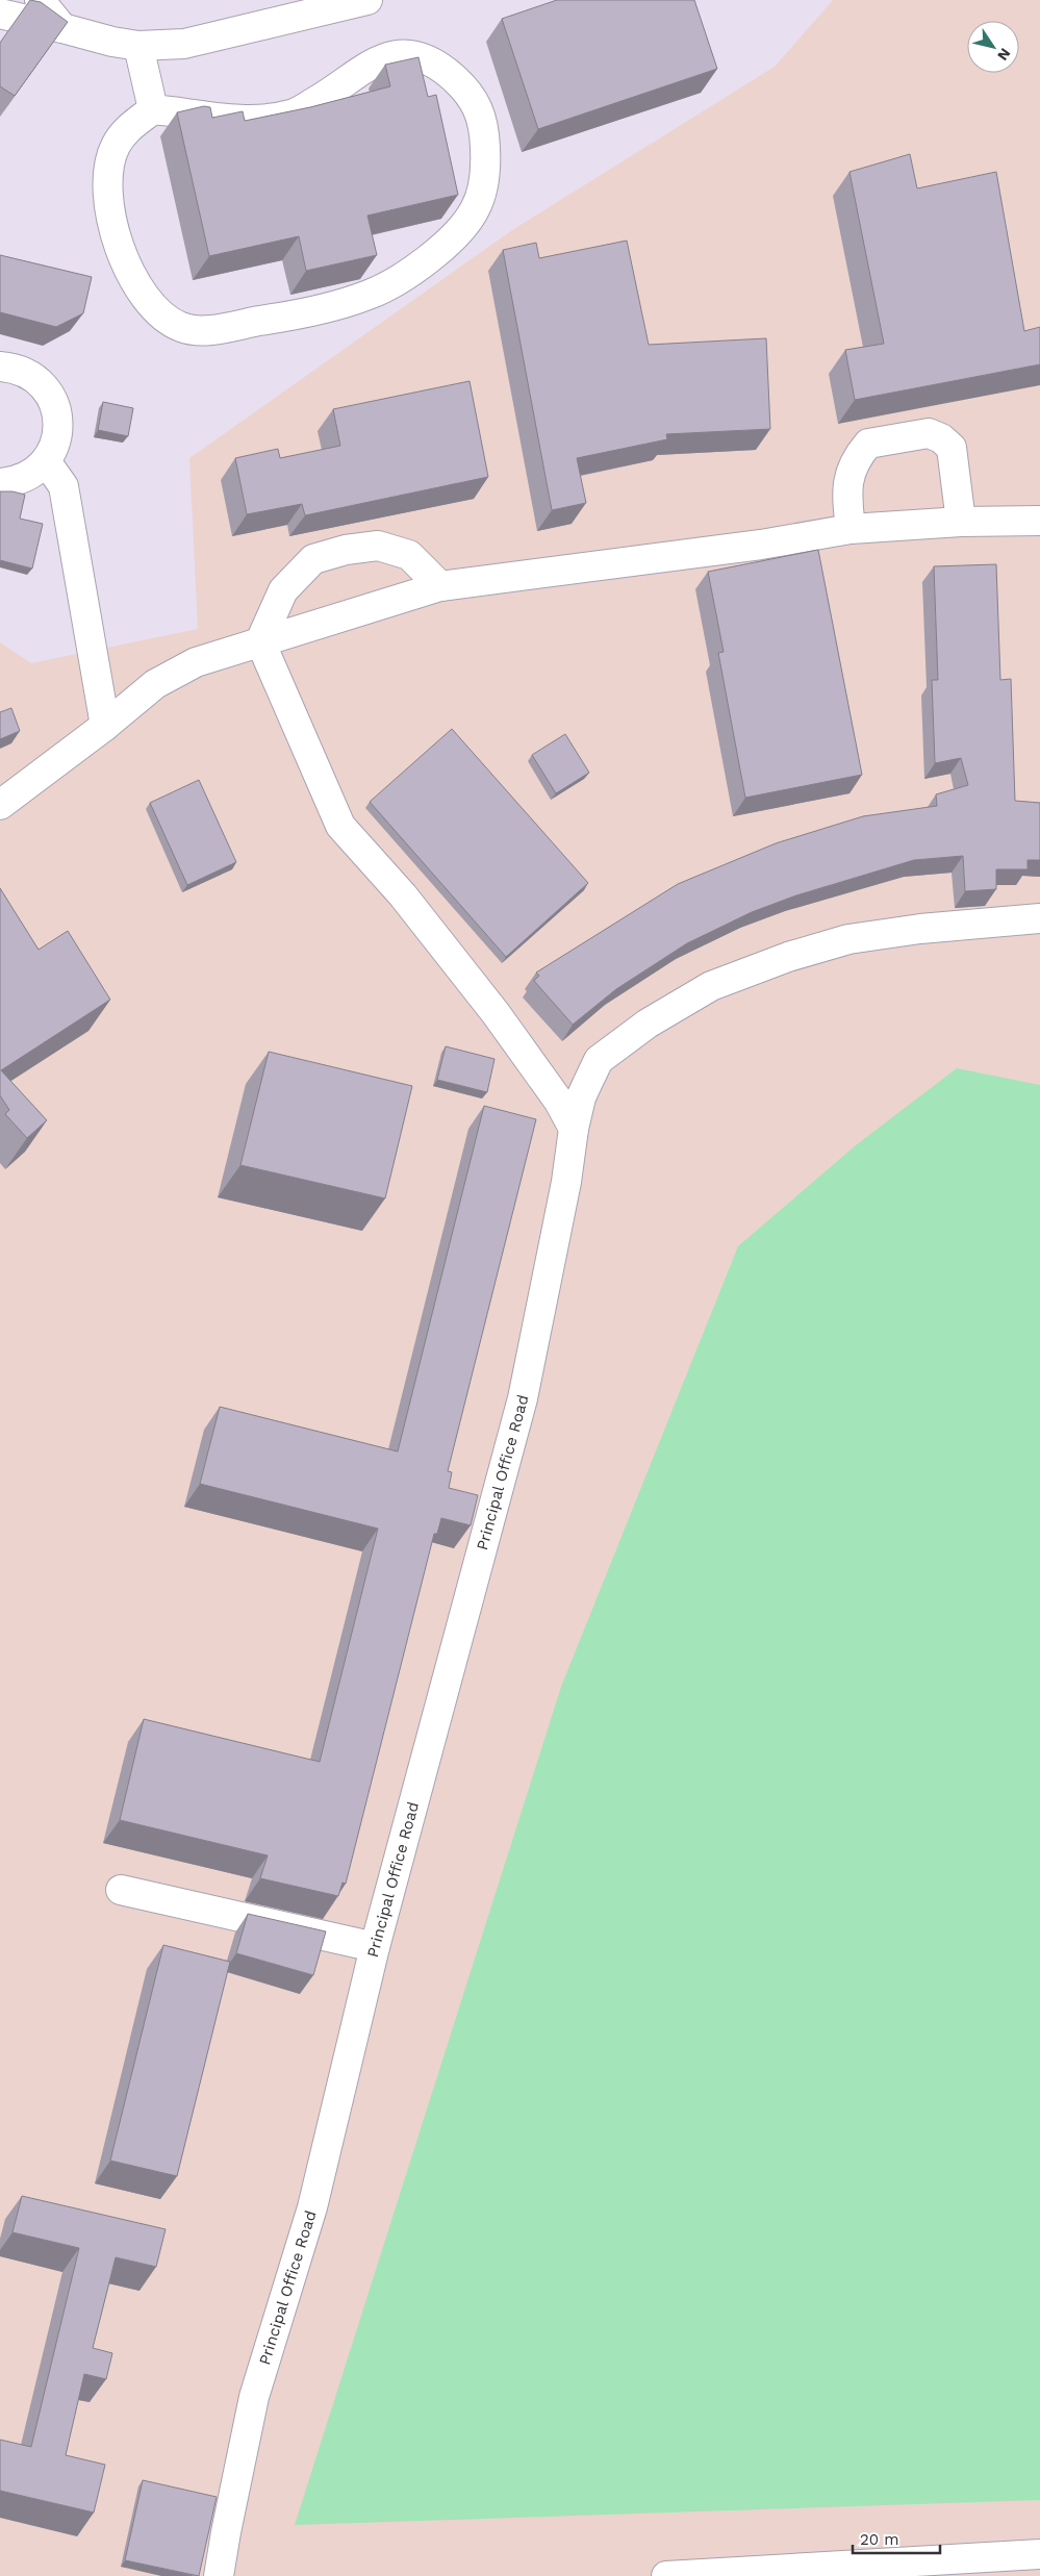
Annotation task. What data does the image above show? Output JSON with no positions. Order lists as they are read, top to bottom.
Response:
{
  "streets": {
    "street": ["Principal Office Road"]
  },
  "scale_bar": "20 m",
  "north": "bottom right"
}
